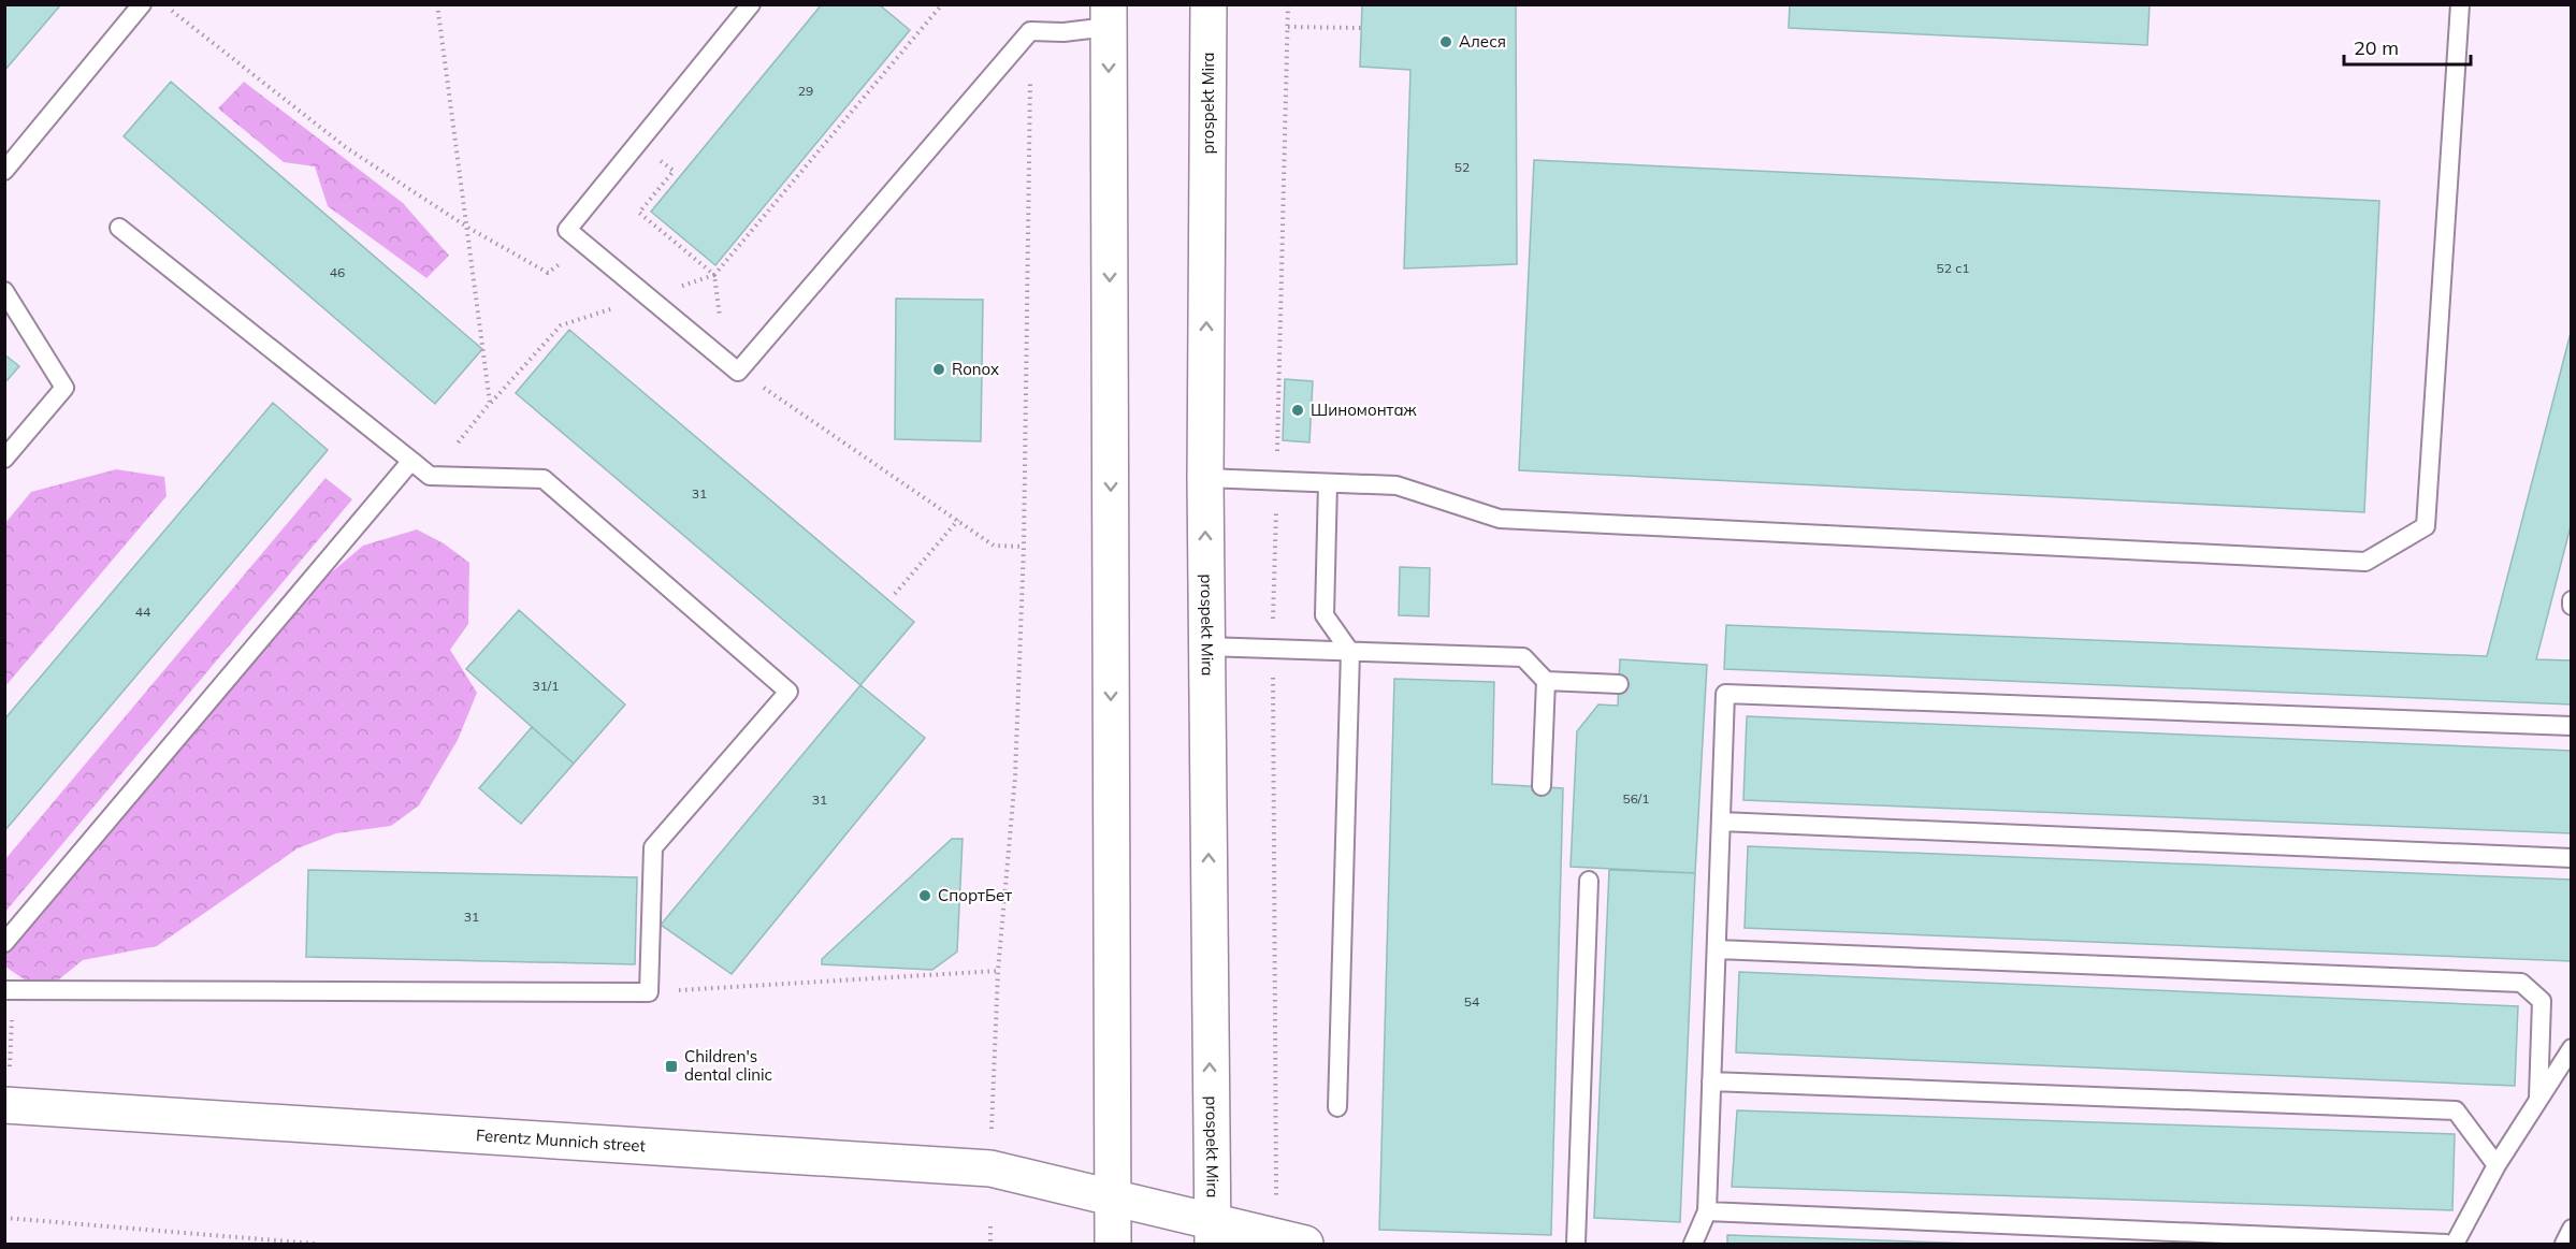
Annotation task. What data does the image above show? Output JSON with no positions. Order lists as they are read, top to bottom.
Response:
{
  "streets": {
    "main road": ["prospekt Mira", "Ferentz Munnich street"]
  },
  "crossings": [
    ["prospekt Mira", "Ferentz Munnich street"]
  ],
  "places": {
    "other": [
      "Алеся",
      "Ronox",
      "Шиномонтаж",
      "СпортБет"
    ],
    "transit": ["Children's dental clinic"]
  },
  "house_numbers": [
    "29",
    "52",
    "52 с1",
    "46",
    "31",
    "44",
    "31/1",
    "56/1",
    "31",
    "31",
    "54"
  ],
  "scale_bar": "20 m"
}
